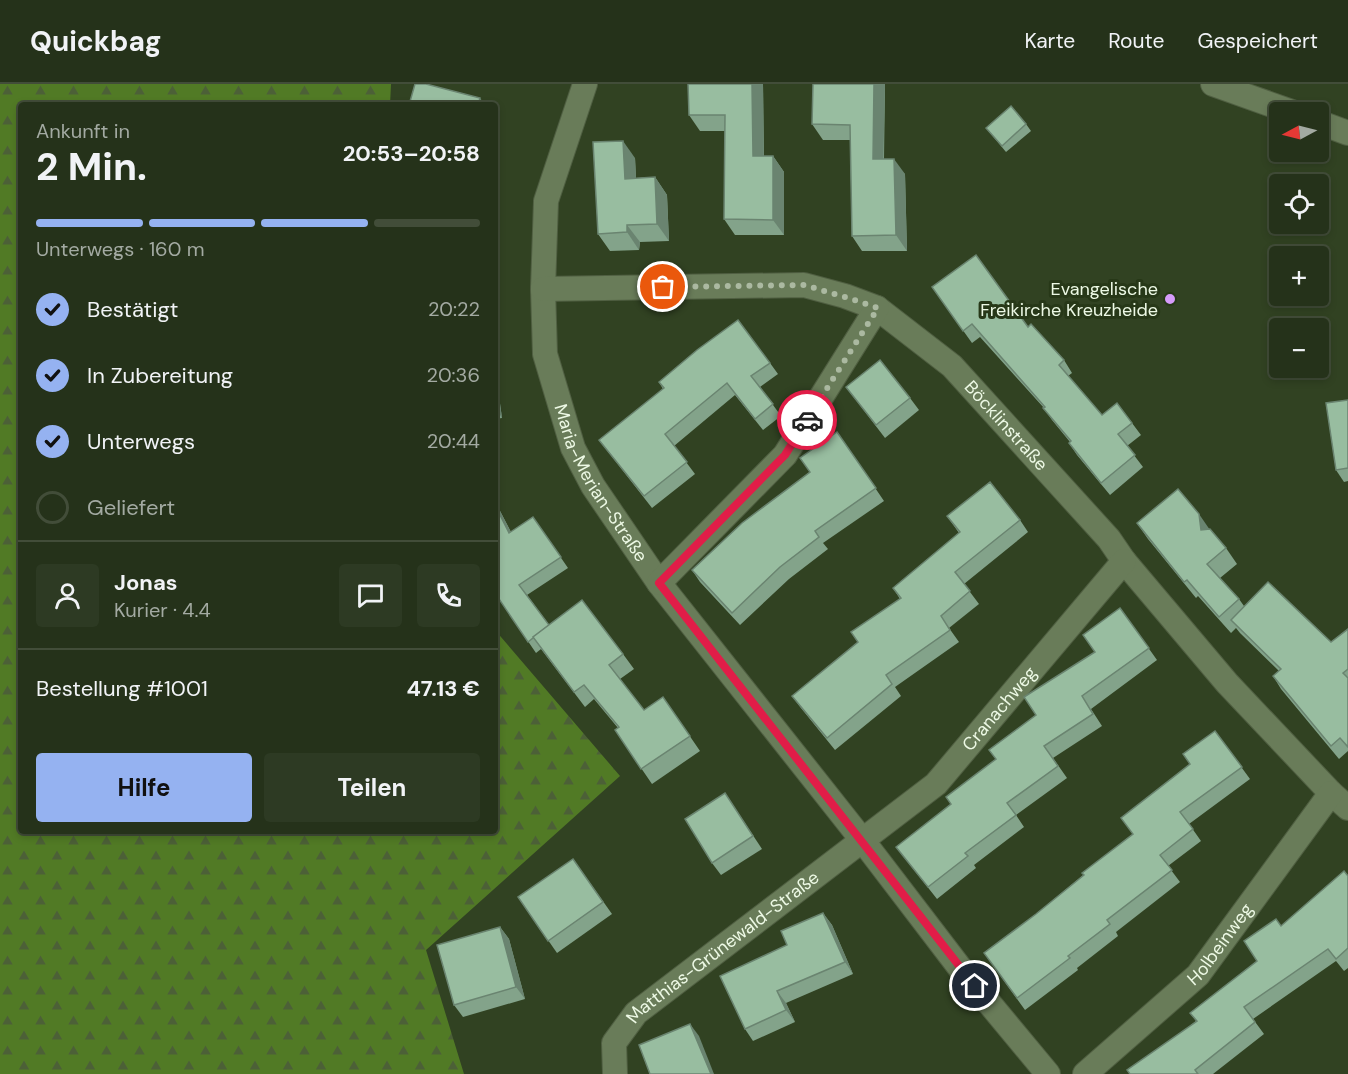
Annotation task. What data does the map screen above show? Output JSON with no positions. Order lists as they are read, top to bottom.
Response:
{
  "streets": {
    "street": [
      "Böcklinstraße",
      "Maria-Merian-Straße",
      "Cranachweg",
      "Holbeinweg",
      "Matthias-Grünewald-Straße"
    ]
  },
  "crossings": [
    ["Böcklinstraße", "Maria-Merian-Straße"],
    ["Böcklinstraße", "Cranachweg"],
    ["Böcklinstraße", "Holbeinweg"],
    ["Maria-Merian-Straße", "Cranachweg"],
    ["Maria-Merian-Straße", "Matthias-Grünewald-Straße"],
    ["Cranachweg", "Matthias-Grünewald-Straße"]
  ],
  "places": ["Evangelische Freikirche Kreuzheide"],
  "north": "left",
  "page": {
    "header": "Quickbag",
    "nav": ["Karte", "Route", "Gespeichert"],
    "map_buttons": ["+", "−"],
    "heading": ["2 Min.", "Ankunft in", "20:53–20:58"],
    "panel": [
      "Jonas",
      "Kurier · 4.4",
      "Bestellung #1001",
      "47.13 €"
    ],
    "bar": "Unterwegs · 160 m",
    "list": [
      ["Bestätigt", "20:22"],
      ["In Zubereitung", "20:36"],
      ["Unterwegs", "20:44"],
      "Geliefert"
    ],
    "buttons": ["Hilfe", "Teilen"]
  }
}
